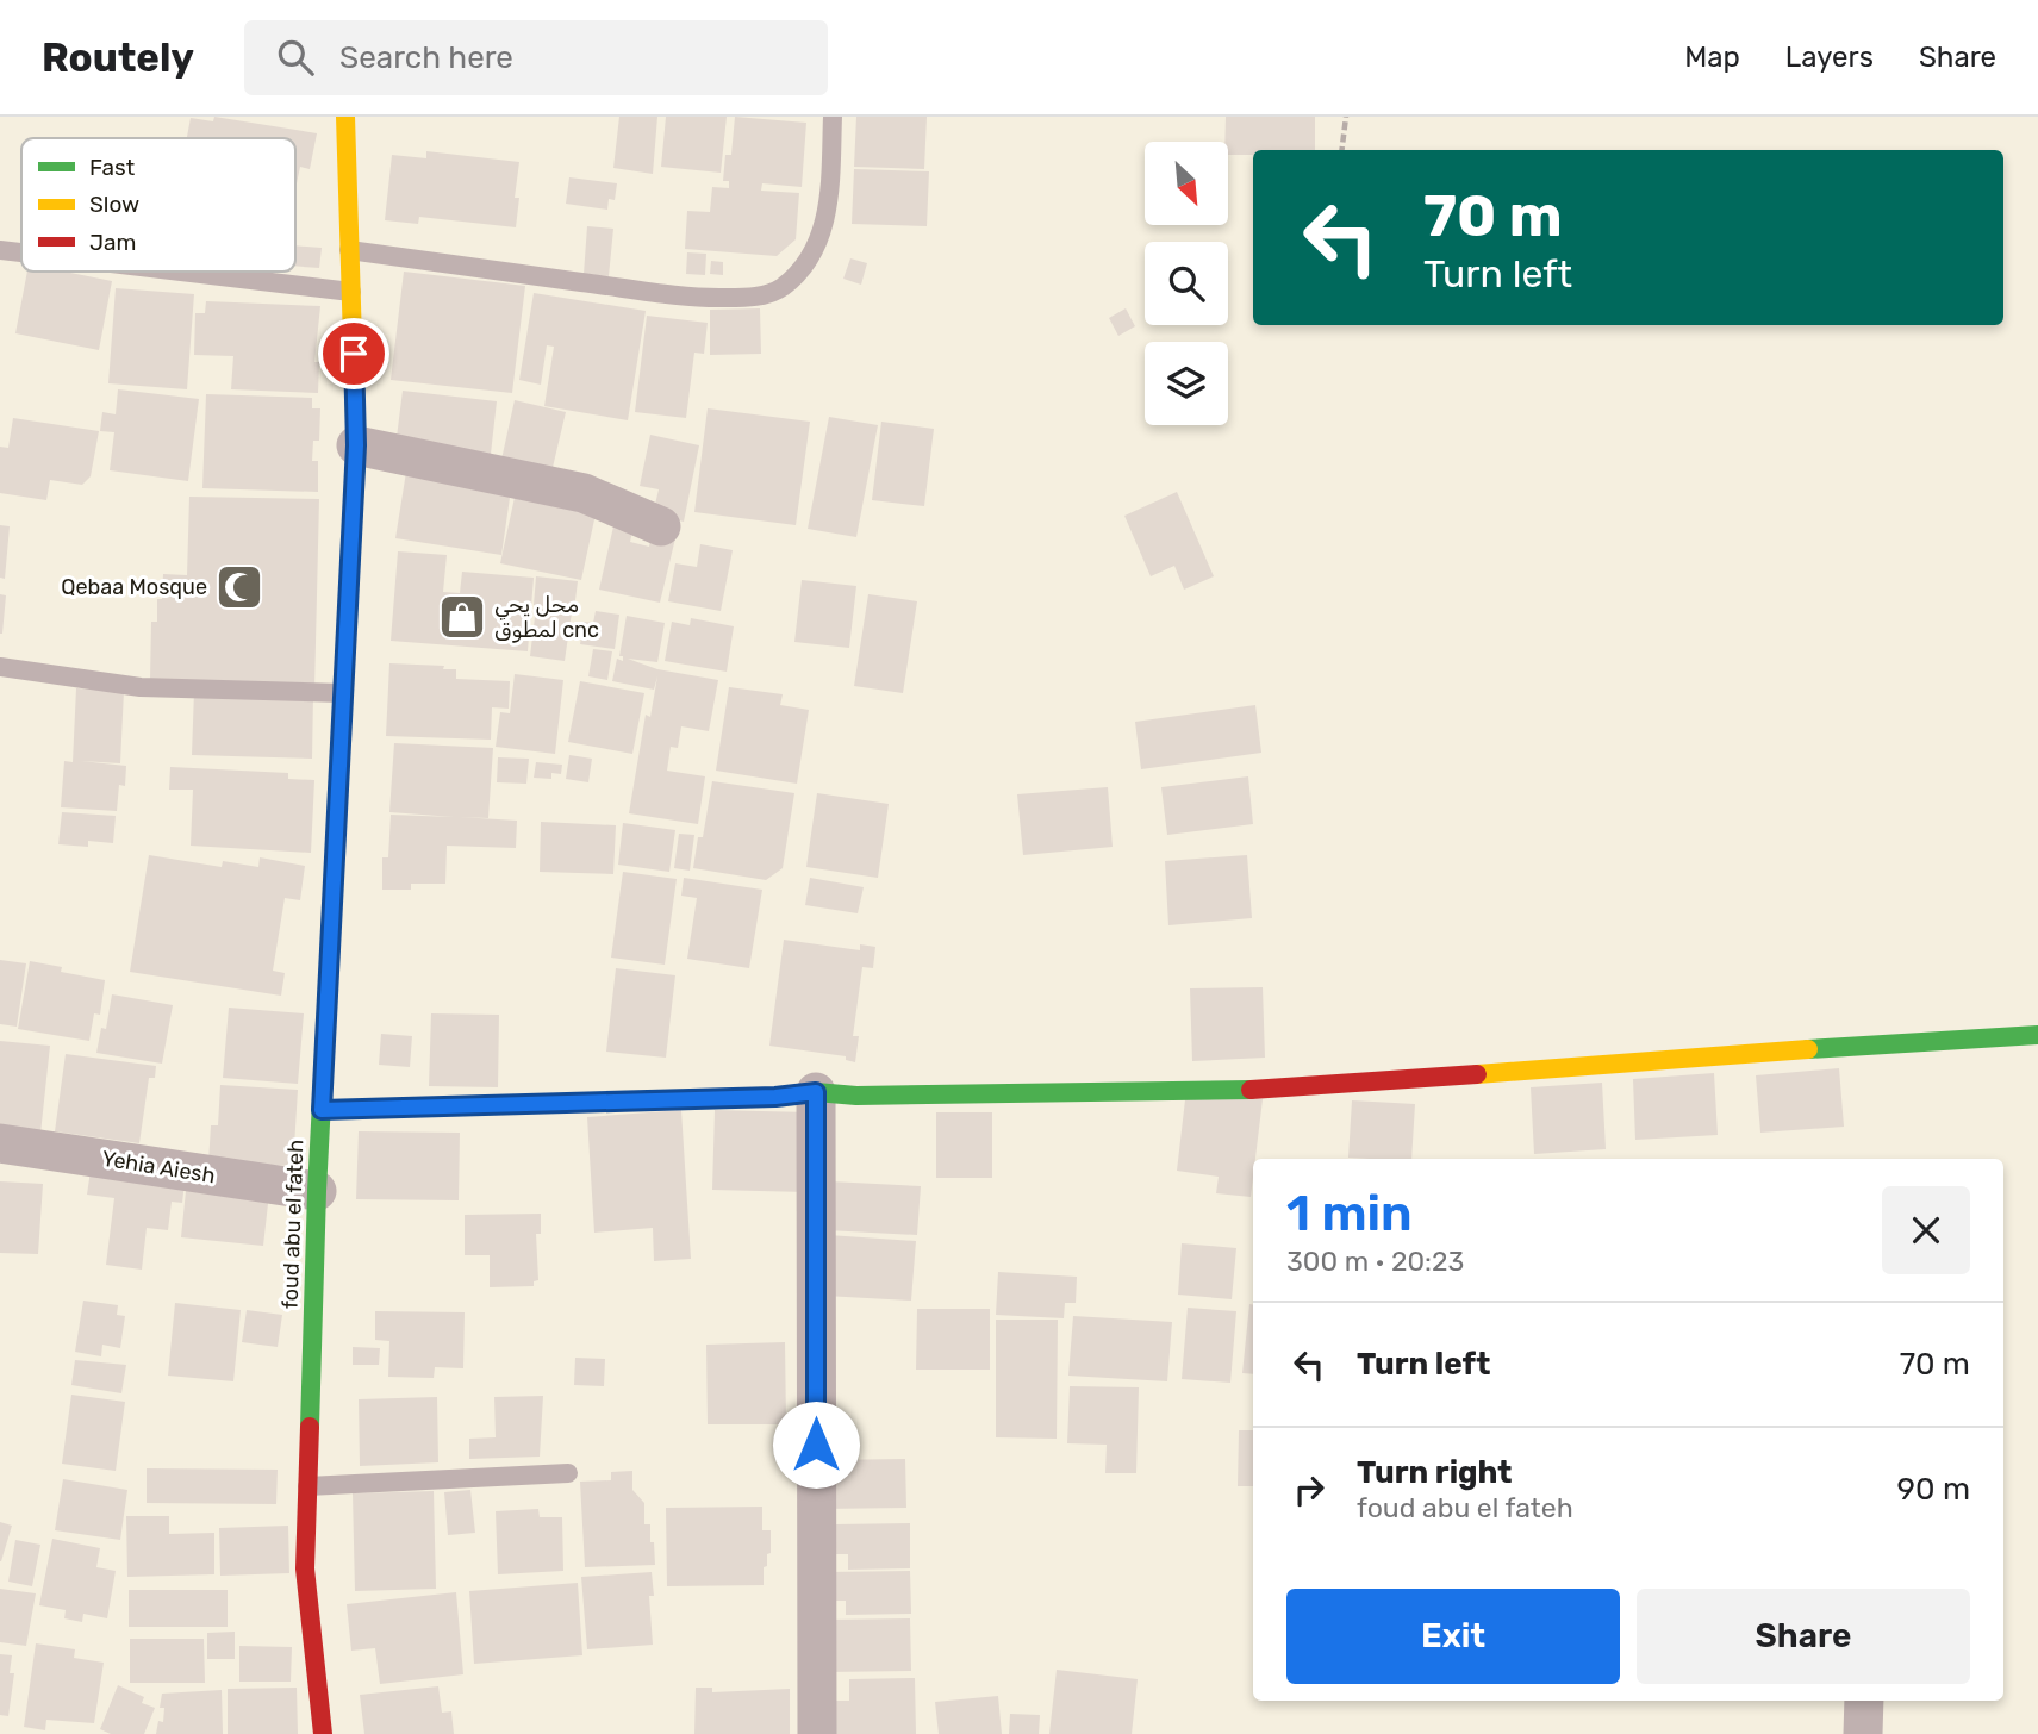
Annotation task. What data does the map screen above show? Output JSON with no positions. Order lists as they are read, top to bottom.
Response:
{
  "streets": {
    "street": ["Yehia Aiesh", "foud abu el fateh"]
  },
  "crossings": [
    ["Yehia Aiesh", "foud abu el fateh"]
  ],
  "places": {
    "mosque": ["Qebaa Mosque"],
    "shop": ["محل يحي لمطوق cnc"]
  },
  "legend": ["Fast", "Slow", "Jam"],
  "north": "bottom right",
  "page": {
    "header": "Routely",
    "search": "Search here",
    "nav": ["Map", "Layers", "Share"],
    "turn": ["70 m", "Turn left"],
    "heading": ["1 min", "300 m · 20:23"],
    "list": [
      {
        "name": "Turn left",
        "value": "70 m"
      },
      {
        "name": "Turn right",
        "note": "foud abu el fateh",
        "value": "90 m"
      }
    ],
    "buttons": ["Exit", "Share"]
  }
}
